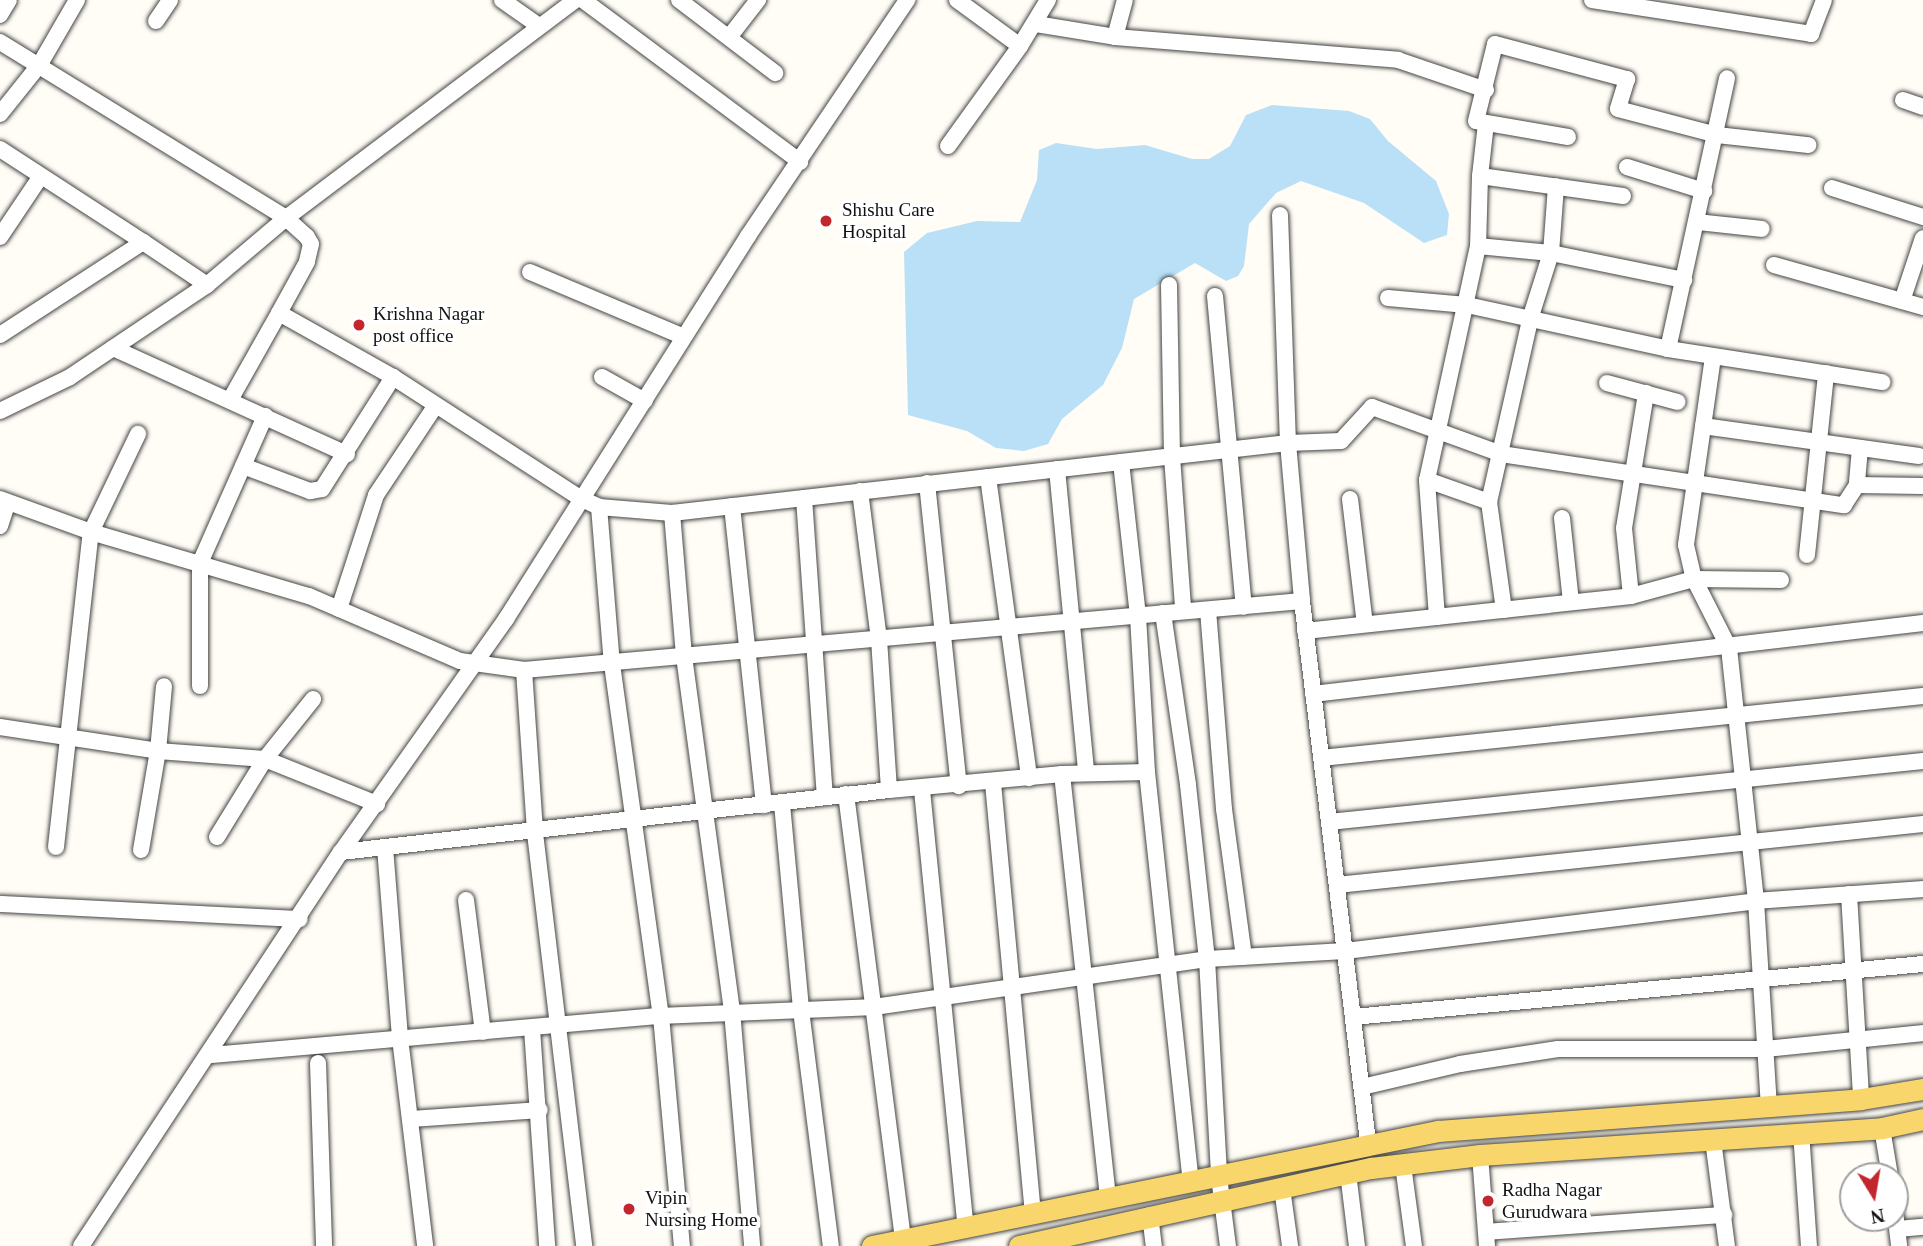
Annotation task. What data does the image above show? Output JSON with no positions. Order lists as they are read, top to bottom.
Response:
{
  "places": [
    "Shishu Care Hospital",
    "Krishna Nagar post office",
    "Radha Nagar Gurudwara",
    "Vipin Nursing Home"
  ],
  "north": "bottom"
}
